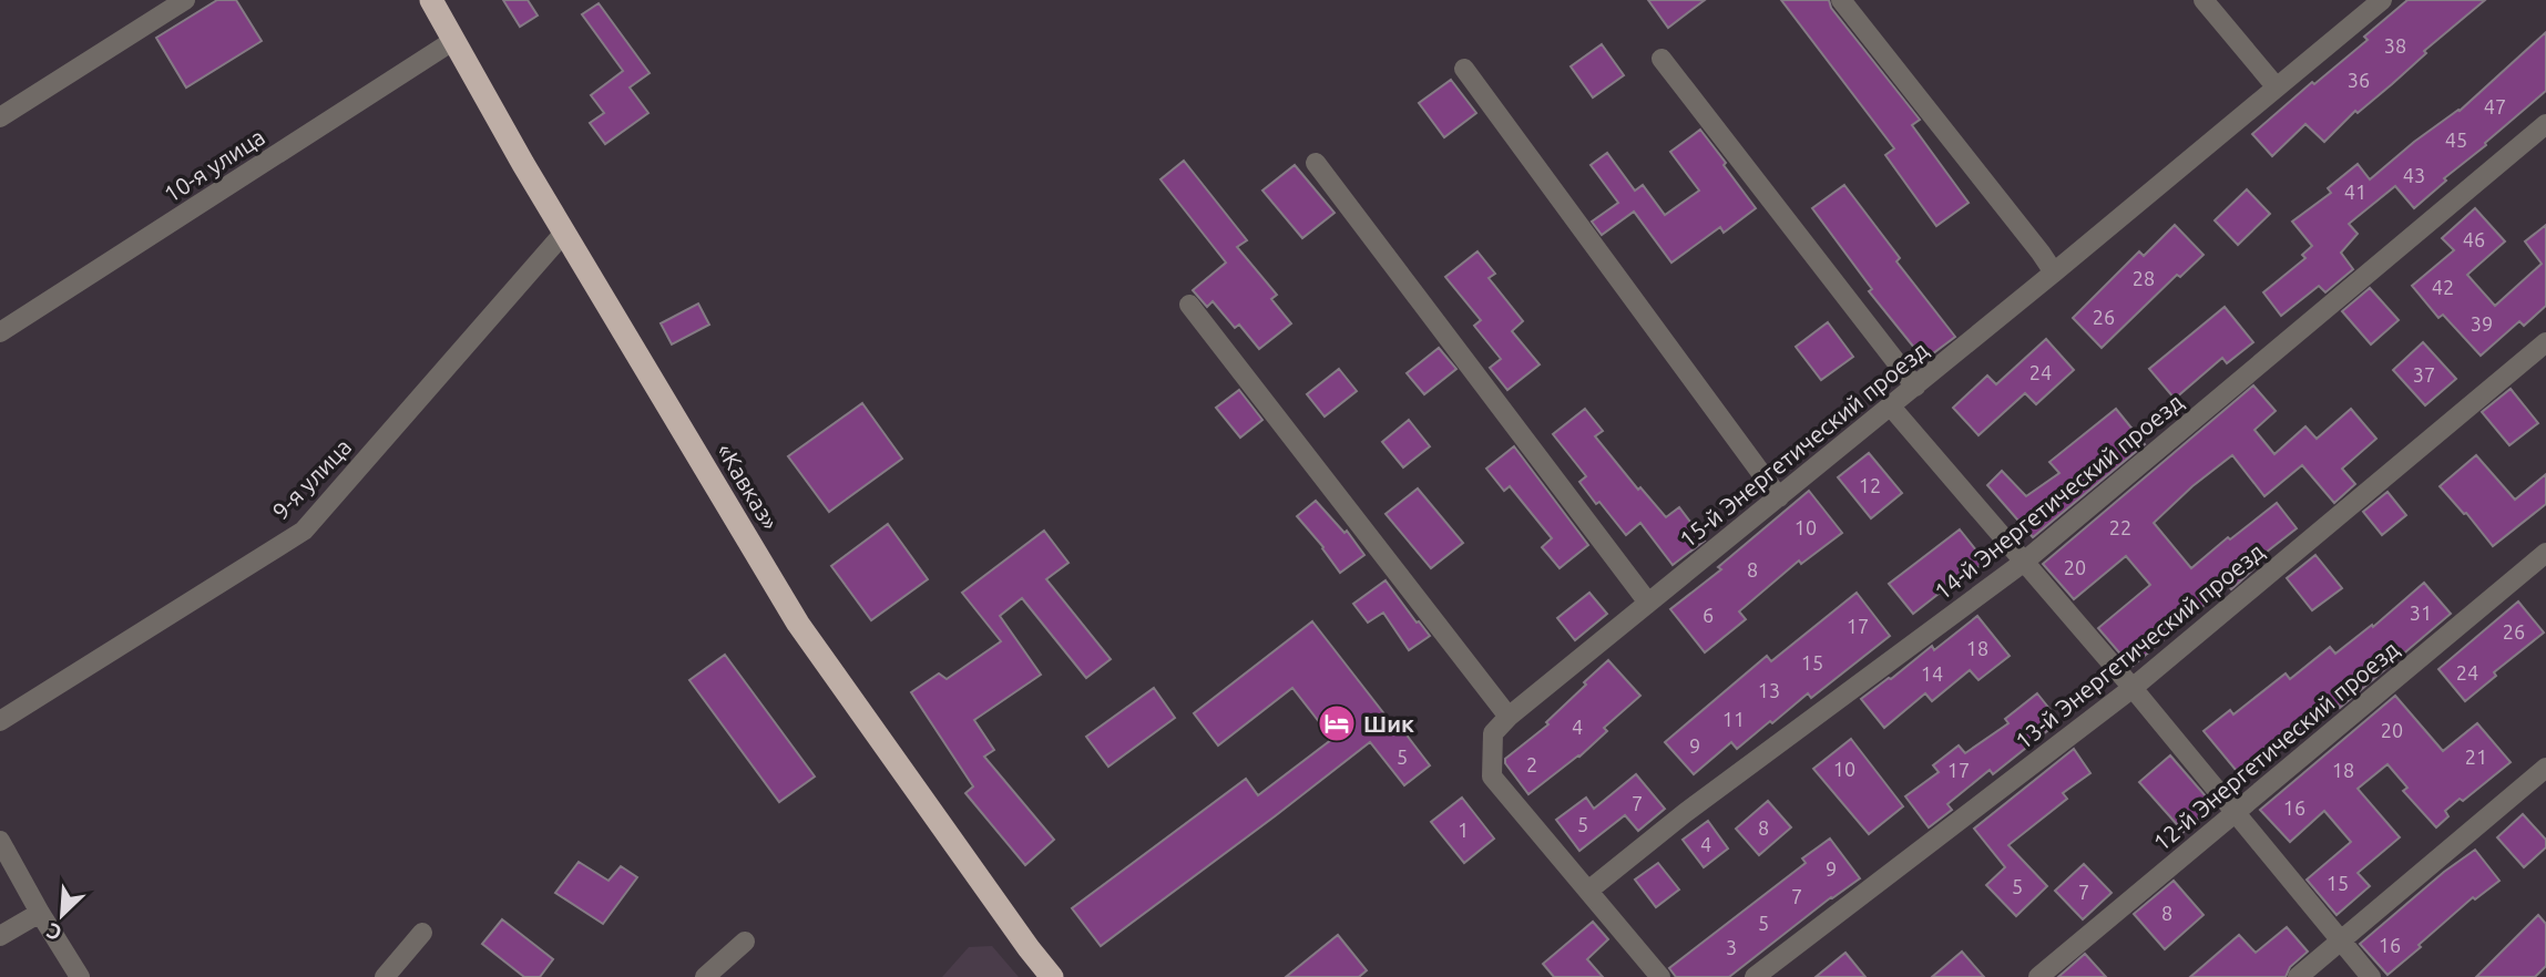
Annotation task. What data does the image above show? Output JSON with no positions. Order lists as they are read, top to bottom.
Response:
{
  "streets": {
    "highway": ["«Кавказ»"],
    "street": [
      "10-я улица",
      "15-й Энергетический проезд",
      "9-я улица",
      "14-й Энергетический проезд",
      "13-й Энергетический проезд",
      "12-й Энергетический проезд"
    ]
  },
  "crossings": [
    ["10-я улица", "«Кавказ»"],
    ["15-й Энергетический проезд", "14-й Энергетический проезд"],
    ["9-я улица", "«Кавказ»"]
  ],
  "places": {
    "hotel": ["Шик"]
  },
  "house_numbers": [
    "38",
    "36",
    "47",
    "45",
    "43",
    "41",
    "46",
    "28",
    "42",
    "26",
    "39",
    "24",
    "37",
    "12",
    "10",
    "22",
    "20",
    "8",
    "31",
    "6",
    "17",
    "26",
    "18",
    "15",
    "24",
    "14",
    "13",
    "11",
    "4",
    "20",
    "9",
    "5",
    "21",
    "2",
    "10",
    "17",
    "18",
    "7",
    "16",
    "5",
    "8",
    "1",
    "4",
    "9",
    "15",
    "5",
    "7",
    "7",
    "8",
    "5",
    "16",
    "3"
  ],
  "north": "bottom left"
}
